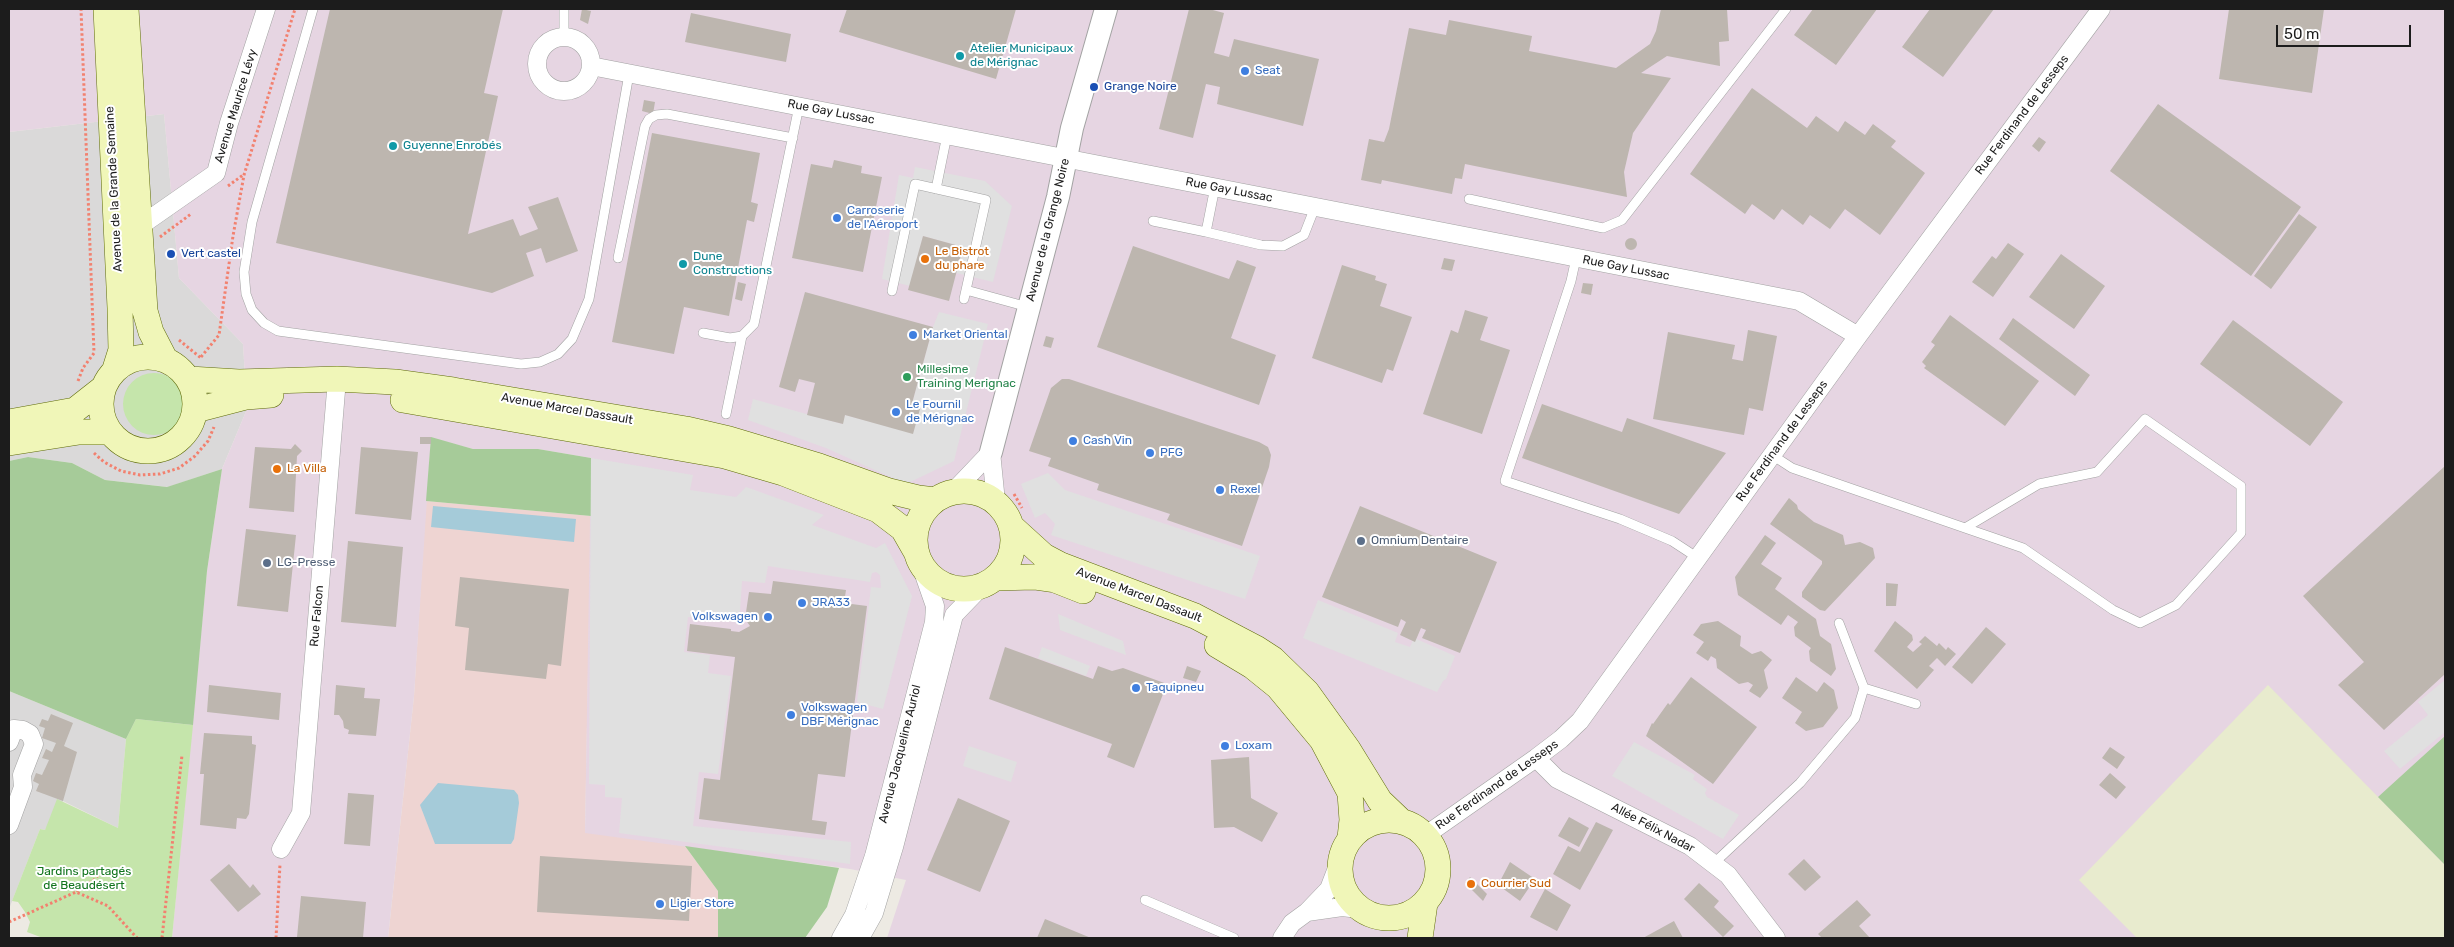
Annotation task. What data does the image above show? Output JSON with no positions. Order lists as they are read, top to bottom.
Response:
{
  "streets": {
    "main road": ["Avenue de la Grande Semaine", "Avenue Marcel Dassault"],
    "street": [
      "Avenue Maurice Lévy",
      "Rue Gay Lussac",
      "Rue Ferdinand de Lesseps",
      "Avenue de la Grange Noire",
      "Rue Falcon",
      "Avenue Jacqueline Auriol",
      "Allée Félix Nadar"
    ]
  },
  "crossings": [
    ["Avenue Maurice Lévy", "Avenue de la Grande Semaine"],
    ["Rue Gay Lussac", "Rue Ferdinand de Lesseps"],
    ["Rue Gay Lussac", "Avenue de la Grange Noire"],
    ["Rue Ferdinand de Lesseps", "Avenue Marcel Dassault"],
    ["Rue Ferdinand de Lesseps", "Allée Félix Nadar"],
    ["Avenue de la Grande Semaine", "Avenue Marcel Dassault"],
    ["Avenue de la Grange Noire", "Avenue Marcel Dassault"],
    ["Avenue de la Grange Noire", "Avenue Jacqueline Auriol"],
    ["Avenue Marcel Dassault", "Rue Falcon"],
    ["Avenue Marcel Dassault", "Avenue Jacqueline Auriol"]
  ],
  "parks": ["Jardins partagés de Beaudésert"],
  "places": [
    "Atelier Municipaux de Mérignac",
    "Seat",
    "Grange Noire",
    "Guyenne Enrobés",
    "Carroserie de l'Aéroport",
    "Vert castel",
    "Le Bistrot du phare",
    "Dune Constructions",
    "Market Oriental",
    "Millesime Training Merignac",
    "Le Fournil de Mérignac",
    "Cash Vin",
    "PFG",
    "La Villa",
    "Rexel",
    "Omnium Dentaire",
    "LG-Presse",
    "JRA33",
    "Volkswagen",
    "Taquipneu",
    "Volkswagen DBF Mérignac",
    "Loxam",
    "Courrier Sud",
    "Ligier Store"
  ],
  "scale_bar": "50 m"
}
